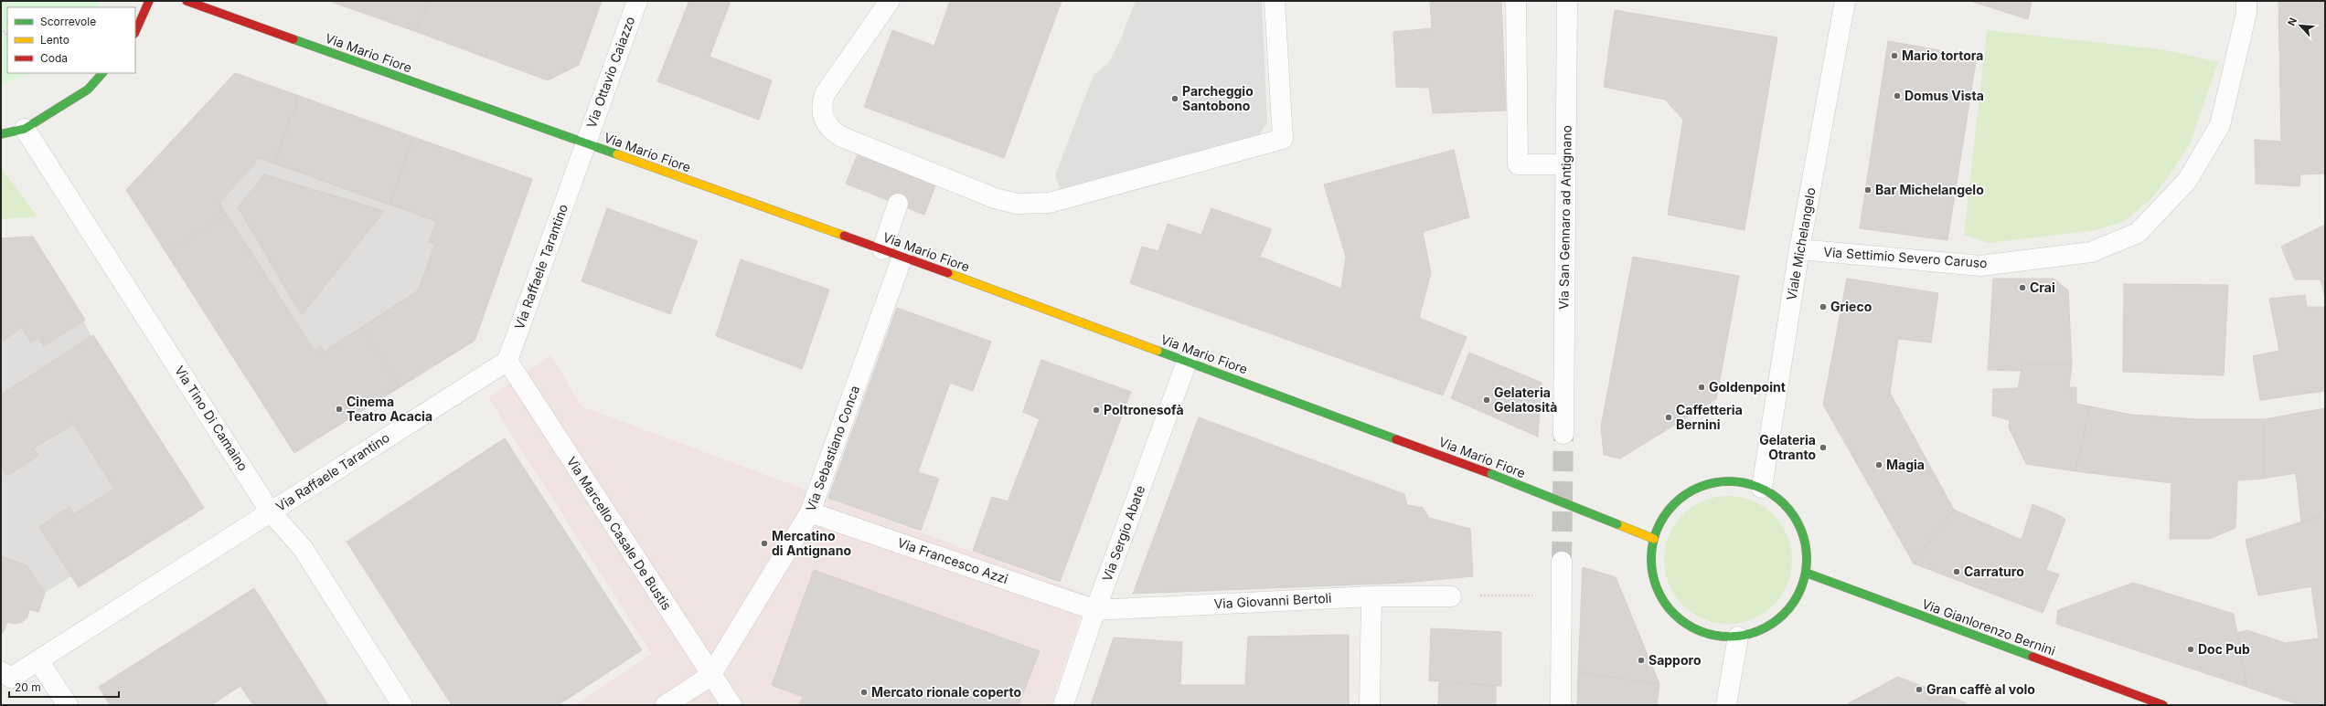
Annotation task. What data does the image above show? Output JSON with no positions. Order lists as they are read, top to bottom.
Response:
{
  "streets": {
    "street": [
      "Via Mario Fiore",
      "Via Ottavio Caiazzo",
      "Via San Gennaro ad Antignano",
      "Viale Michelangelo",
      "Via Settimio Severo Caruso",
      "Via Raffaele Tarantino",
      "Via Tino Di Camaino",
      "Via Sebastiano Conca",
      "Via Marcello Casale De Bustis",
      "Via Sergio Abate",
      "Via Francesco Azzi",
      "Via Giovanni Bertoli",
      "Via Gianlorenzo Bernini"
    ]
  },
  "crossings": [
    ["Via Mario Fiore", "Via Ottavio Caiazzo"],
    ["Via Mario Fiore", "Via Raffaele Tarantino"],
    ["Via Mario Fiore", "Via Sebastiano Conca"],
    ["Via Mario Fiore", "Via Sergio Abate"],
    ["Via Ottavio Caiazzo", "Via Raffaele Tarantino"],
    ["Viale Michelangelo", "Via Settimio Severo Caruso"],
    ["Via Raffaele Tarantino", "Via Tino Di Camaino"],
    ["Via Raffaele Tarantino", "Via Marcello Casale De Bustis"],
    ["Via Sebastiano Conca", "Via Marcello Casale De Bustis"],
    ["Via Sebastiano Conca", "Via Francesco Azzi"],
    ["Via Sergio Abate", "Via Francesco Azzi"],
    ["Via Sergio Abate", "Via Giovanni Bertoli"],
    ["Via Francesco Azzi", "Via Giovanni Bertoli"]
  ],
  "places": [
    "Mario tortora",
    "Domus Vista",
    "Parcheggio Santobono",
    "Bar Michelangelo",
    "Crai",
    "Grieco",
    "Goldenpoint",
    "Gelateria Gelatosità",
    "Cinema Teatro Acacia",
    "Poltronesofà",
    "Caffetteria Bernini",
    "Gelateria Otranto",
    "Magia",
    "Mercatino di Antignano",
    "Carraturo",
    "Doc Pub",
    "Sapporo",
    "Gran caffè al volo",
    "Mercato rionale coperto"
  ],
  "legend": ["Scorrevole", "Lento", "Coda"],
  "scale_bar": "20 m",
  "north": "top left"
}
